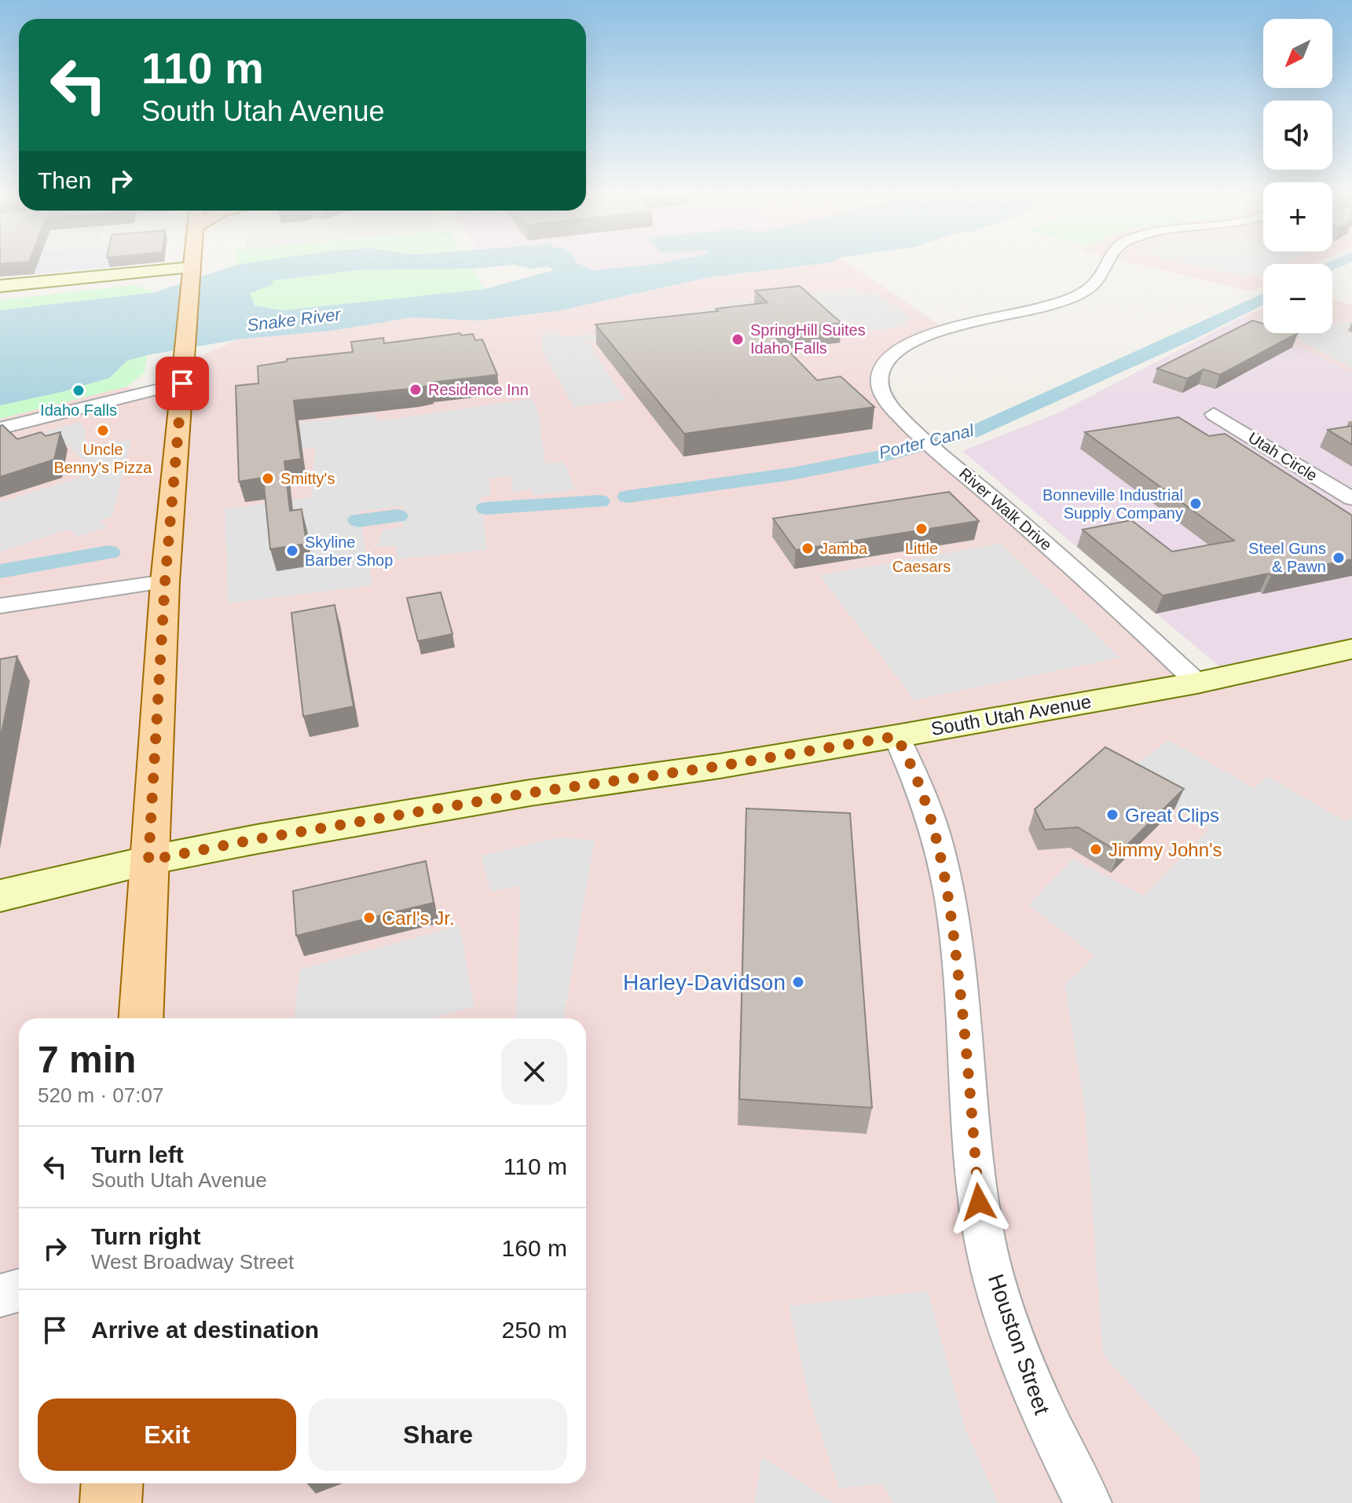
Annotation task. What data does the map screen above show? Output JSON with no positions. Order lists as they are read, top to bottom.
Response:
{
  "streets": {
    "main road": ["South Utah Avenue"],
    "street": ["Utah Circle", "River Walk Drive", "Houston Street"]
  },
  "crossings": [
    ["River Walk Drive", "South Utah Avenue"],
    ["South Utah Avenue", "Houston Street"]
  ],
  "water": ["Snake River", "Porter Canal"],
  "places": [
    "SpringHill Suites Idaho Falls",
    "Residence Inn",
    "Idaho Falls",
    "Uncle Benny's Pizza",
    "Smitty's",
    "Bonneville Industrial Supply Company",
    "Little Caesars",
    "Jamba",
    "Skyline Barber Shop",
    "Steel Guns & Pawn",
    "Great Clips",
    "Jimmy John's",
    "Carl's Jr.",
    "Harley-Davidson"
  ],
  "north": "bottom left",
  "page": {
    "map_buttons": ["+", "−"],
    "turn": ["110 m", "South Utah Avenue"],
    "then": "Then",
    "heading": ["7 min", "520 m · 07:07"],
    "list": [
      {
        "name": "Turn left",
        "note": "South Utah Avenue",
        "value": "110 m"
      },
      {
        "name": "Turn right",
        "note": "West Broadway Street",
        "value": "160 m"
      },
      {
        "name": "Arrive at destination",
        "value": "250 m"
      }
    ],
    "buttons": ["Exit", "Share"]
  }
}
